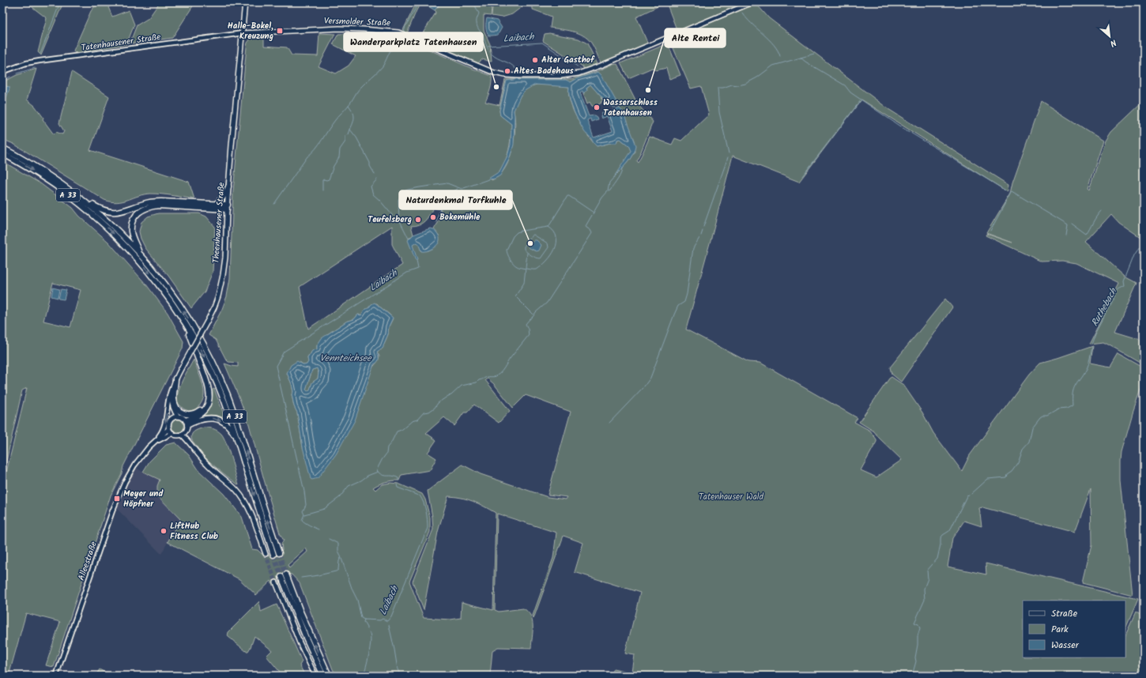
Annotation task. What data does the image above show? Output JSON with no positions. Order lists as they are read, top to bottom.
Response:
{
  "streets": {
    "highway": ["A 33"],
    "main road": ["Versmolder Straße", "Theenhausener Straße"],
    "street": ["Tatenhausener Straße", "Alleestraße"]
  },
  "crossings": [
    ["Versmolder Straße", "Tatenhausener Straße"],
    ["Versmolder Straße", "Theenhausener Straße"],
    ["Tatenhausener Straße", "Theenhausener Straße"],
    ["Theenhausener Straße", "Alleestraße"]
  ],
  "water": ["Laibach", "Ruthebach", "Vennteichsee"],
  "parks": ["Tatenhauser Wald"],
  "places": {
    "transit": ["Halle-Bokel, Kreuzung", "Meyer und Höpfner"],
    "other": [
      "Alter Gasthof",
      "Altes Badehaus",
      "Wanderparkplatz Tatenhausen",
      "Alte Rentei",
      "Wasserschloss Tatenhausen",
      "Bokemühle",
      "Teufelsberg",
      "Naturdenkmal Torfkuhle",
      "LiftHub Fitness Club"
    ]
  },
  "legend": ["Straße", "Park", "Wasser"],
  "north": "bottom right"
}
